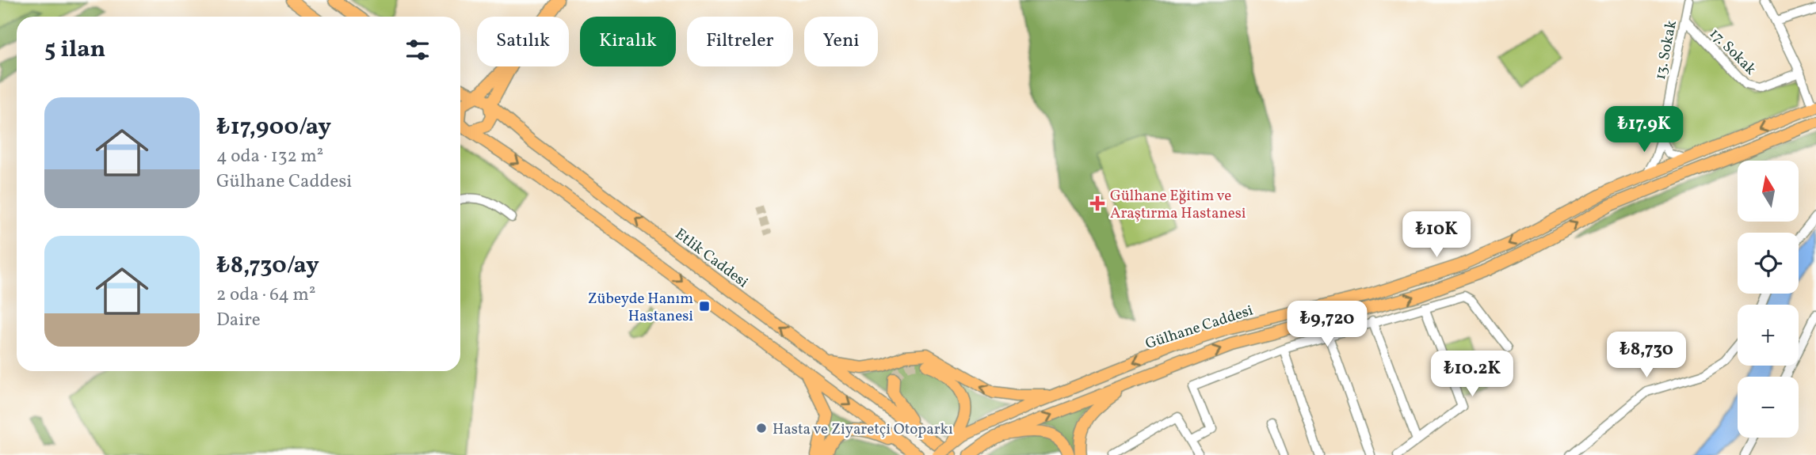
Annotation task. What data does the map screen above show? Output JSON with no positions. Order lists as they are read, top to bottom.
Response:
{
  "streets": {
    "main road": ["Etlik Caddesi", "Gülhane Caddesi"],
    "street": ["13. Sokak", "17. Sokak"]
  },
  "crossings": [
    ["13. Sokak", "17. Sokak"],
    ["13. Sokak", "Gülhane Caddesi"]
  ],
  "places": {
    "health": ["Gülhane Eğitim ve Araştırma Hastanesi"],
    "transit": ["Zübeyde Hanım Hastanesi"],
    "other": ["Hasta ve Ziyaretçi Otoparkı"]
  },
  "north": "top",
  "page": {
    "chip": [
      "Satılık",
      "Kiralık",
      "Filtreler",
      "Yeni"
    ],
    "heading": "5 ilan",
    "list": [
      {
        "name": "₺17,900/ay",
        "note": "4 oda · 132 m² · Gülhane Caddesi"
      },
      {
        "name": "₺8,730/ay",
        "note": "2 oda · 64 m² · Daire"
      }
    ],
    "price": [
      "₺17.9K",
      "₺10K",
      "₺9,720",
      "₺8,730",
      "₺10.2K"
    ],
    "map_buttons": ["+", "−"]
  }
}
